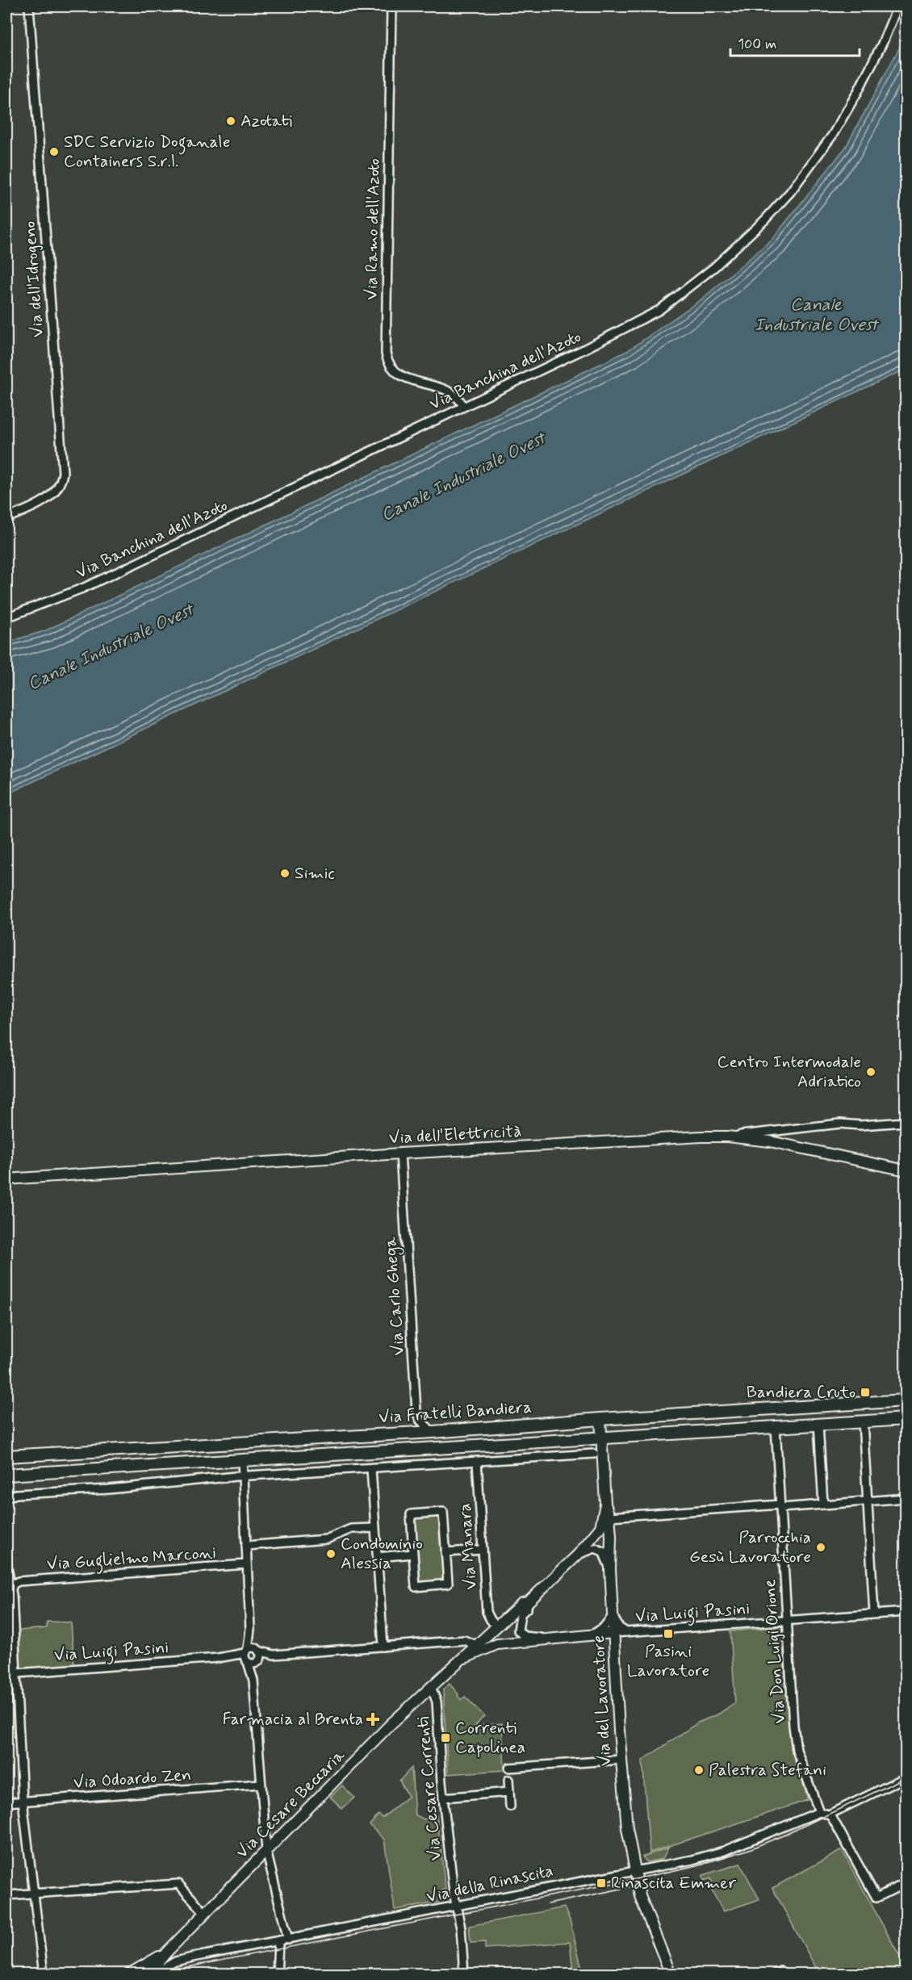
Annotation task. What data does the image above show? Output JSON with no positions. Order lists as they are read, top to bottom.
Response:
{
  "streets": {
    "main road": ["Via Fratelli Bandiera"],
    "street": [
      "Via Ramo dell'Azoto",
      "Via dell'Idrogeno",
      "Via Banchina dell'Azoto",
      "Via dell'Elettricità",
      "Via Carlo Ghega",
      "Via Manara",
      "Via Guglielmo Marconi",
      "Via Luigi Pasini",
      "Via Don Luigi Orione",
      "Via del Lavoratore",
      "Via Odoardo Zen",
      "Via Cesare Correnti",
      "Via Cesare Beccaria",
      "Via della Rinascita"
    ]
  },
  "crossings": [
    ["Via Ramo dell'Azoto", "Via Banchina dell'Azoto"],
    ["Via dell'Elettricità", "Via Carlo Ghega"],
    ["Via Carlo Ghega", "Via Fratelli Bandiera"],
    ["Via Fratelli Bandiera", "Via Don Luigi Orione"],
    ["Via Fratelli Bandiera", "Via del Lavoratore"],
    ["Via Manara", "Via Cesare Beccaria"],
    ["Via Luigi Pasini", "Via Don Luigi Orione"],
    ["Via Luigi Pasini", "Via del Lavoratore"],
    ["Via Luigi Pasini", "Via Cesare Beccaria"],
    ["Via Don Luigi Orione", "Via della Rinascita"],
    ["Via del Lavoratore", "Via Cesare Beccaria"],
    ["Via del Lavoratore", "Via della Rinascita"],
    ["Via Cesare Correnti", "Via Cesare Beccaria"],
    ["Via Cesare Correnti", "Via della Rinascita"]
  ],
  "water": ["Canale Industriale Ovest"],
  "places": {
    "other": [
      "Azotati",
      "SDC Servizio Doganale Containers S.r.l.",
      "Simic",
      "Centro Intermodale Adriatico",
      "Parrocchia Gesù Lavoratore",
      "Condominio Alessia",
      "Palestra Stefani"
    ],
    "transit": [
      "Bandiera Cruto",
      "Pasini Lavoratore",
      "Correnti Capolinea",
      "Rinascita Emmer"
    ],
    "health": ["Farmacia al Brenta"]
  },
  "scale_bar": "100 m"
}
